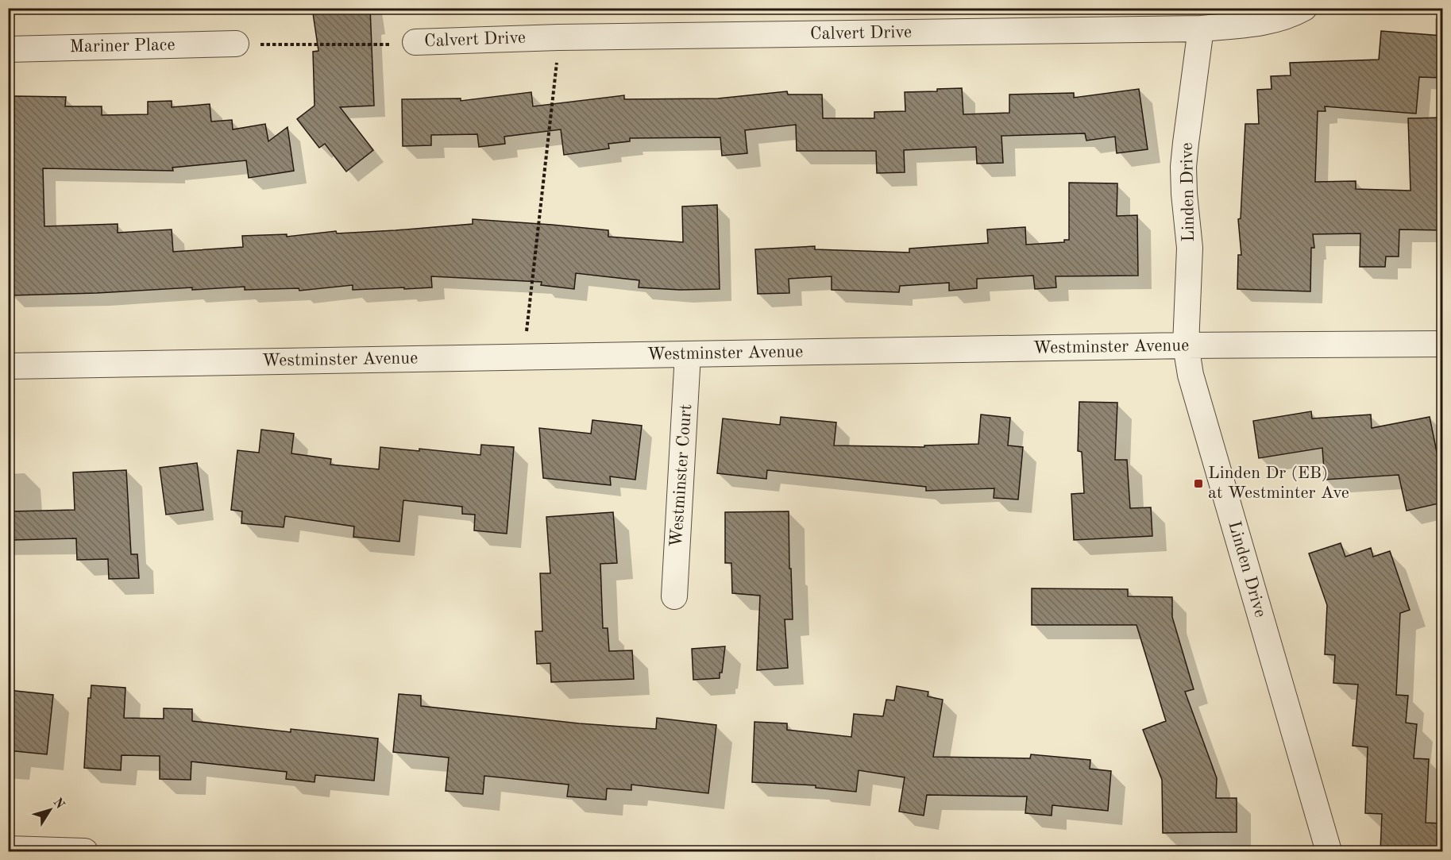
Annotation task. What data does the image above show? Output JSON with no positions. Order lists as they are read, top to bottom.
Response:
{
  "streets": {
    "street": [
      "Calvert Drive",
      "Mariner Place",
      "Linden Drive",
      "Westminster Avenue",
      "Westminster Court"
    ]
  },
  "crossings": [
    ["Calvert Drive", "Linden Drive"],
    ["Linden Drive", "Westminster Avenue"],
    ["Westminster Avenue", "Westminster Court"]
  ],
  "places": {
    "transit": ["Linden Dr (EB) at Westminter Ave"]
  },
  "north": "top right"
}
